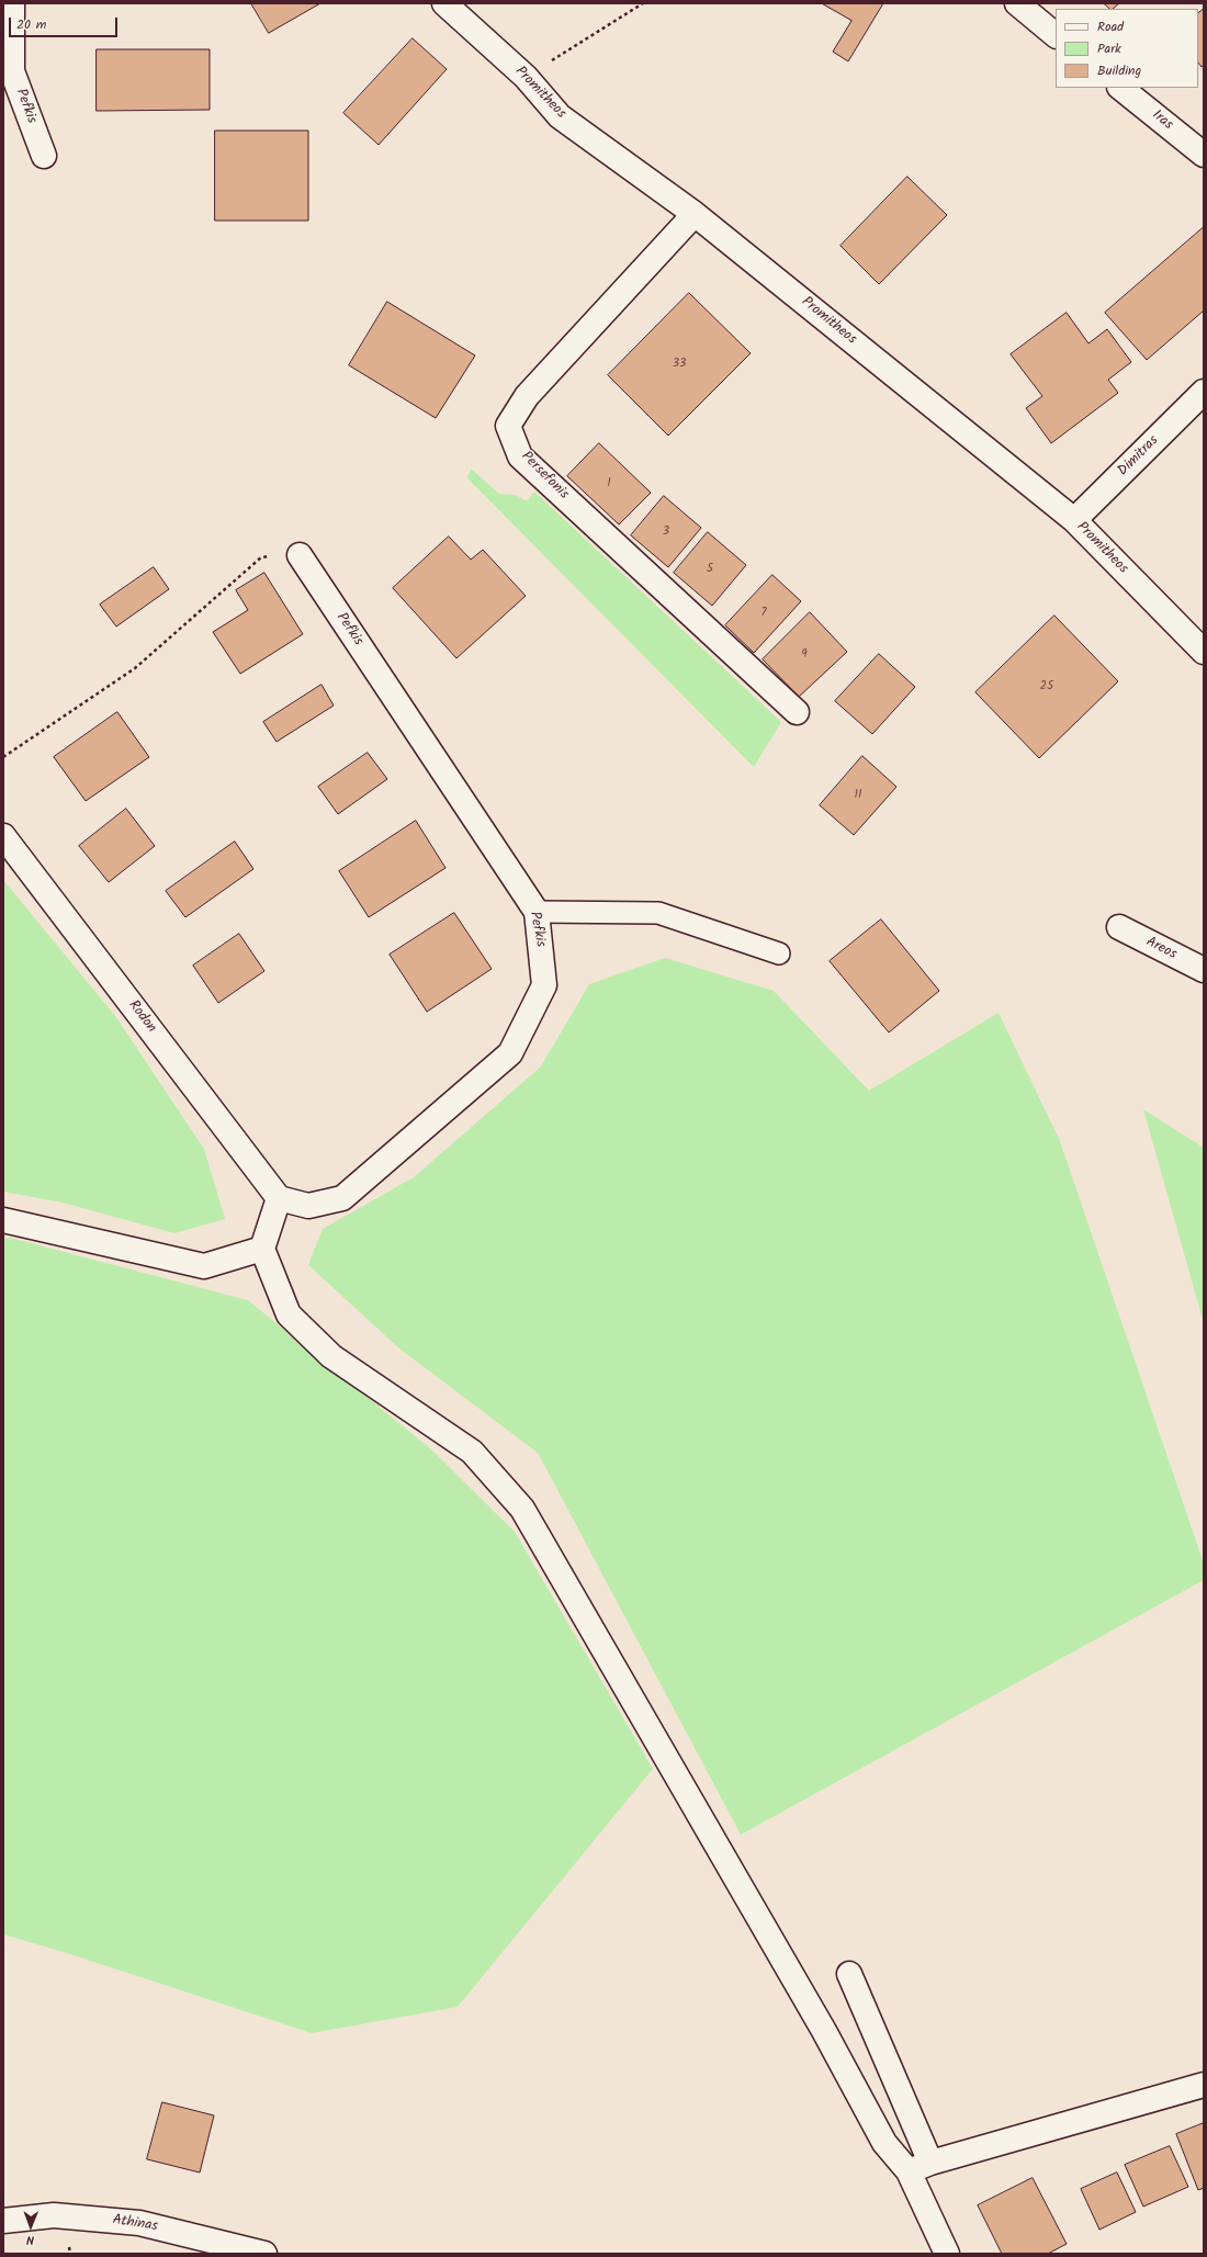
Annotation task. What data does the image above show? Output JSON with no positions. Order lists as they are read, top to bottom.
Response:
{
  "streets": {
    "street": [
      "Promitheos",
      "Pefkis",
      "Iras",
      "Dimitras",
      "Persefonis",
      "Areos",
      "Rodon",
      "Athinas"
    ]
  },
  "crossings": [
    ["Promitheos", "Dimitras"],
    ["Promitheos", "Persefonis"],
    ["Pefkis", "Rodon"]
  ],
  "house_numbers": [
    "33",
    "1",
    "3",
    "5",
    "7",
    "9",
    "25",
    "11"
  ],
  "legend": ["Road", "Park", "Building"],
  "scale_bar": "20 m",
  "north": "bottom"
}
